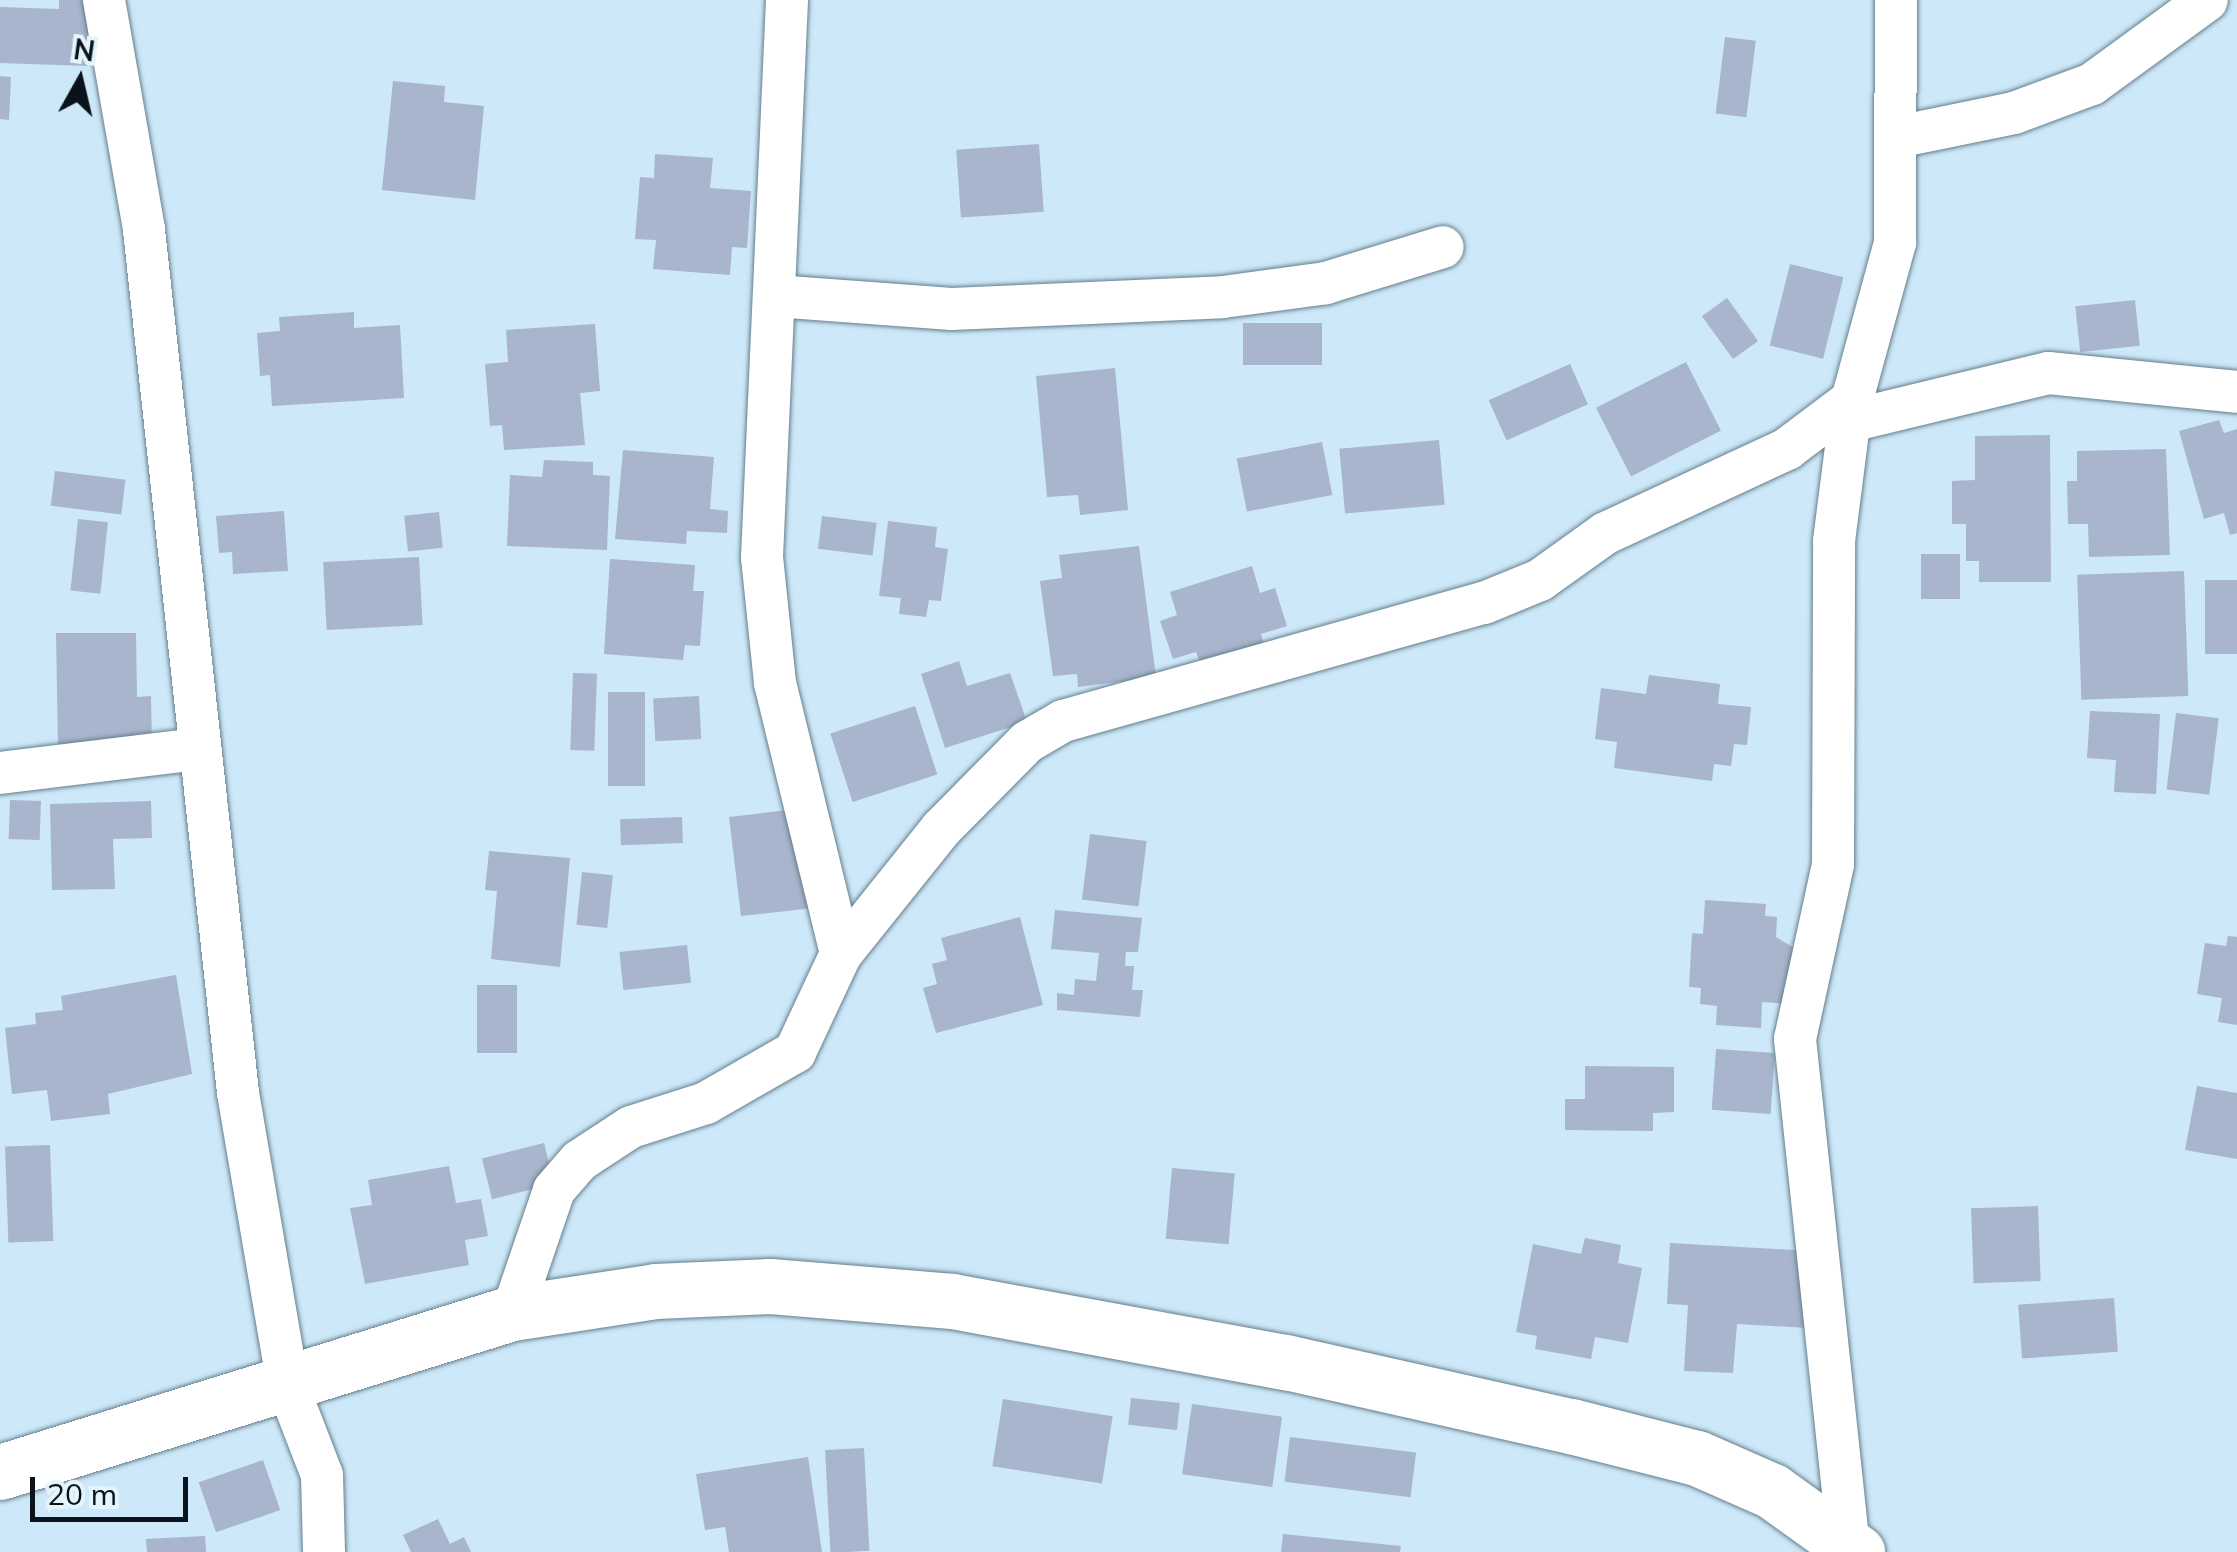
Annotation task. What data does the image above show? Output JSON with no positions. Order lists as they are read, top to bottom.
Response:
{
  "scale_bar": "20 m",
  "north": "top"
}
